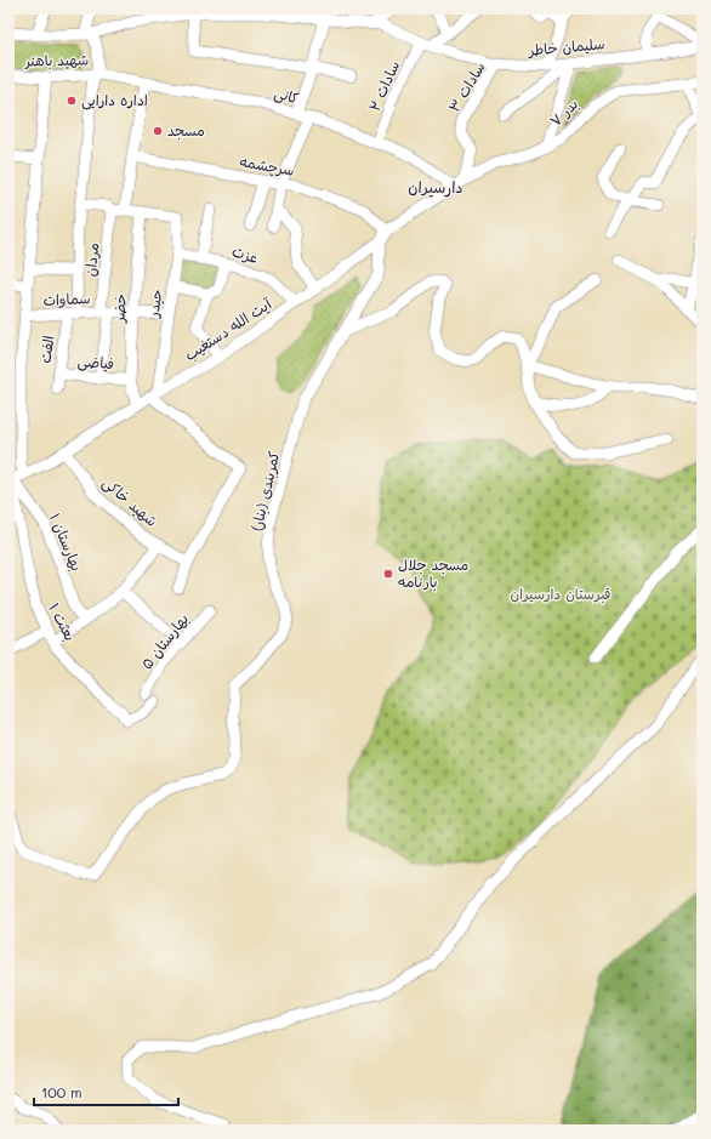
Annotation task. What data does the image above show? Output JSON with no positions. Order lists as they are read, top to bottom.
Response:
{
  "streets": {
    "street": [
      "سلیمان خاطر",
      "شهید باهنر",
      "سادات ۲",
      "سادات ۳",
      "کانی",
      "بدر ۷",
      "سرچشمه",
      "عزت",
      "مردان",
      "سماوات",
      "حیدر",
      "خضر",
      "آیت الله دستغیب",
      "الفت",
      "فیاضی",
      "کمربندی (بنار)",
      "شهید خاکی",
      "بهارستان ۱",
      "بعثت ۱",
      "بهارستان ۵"
    ]
  },
  "crossings": [
    ["سلیمان خاطر", "شهید باهنر"],
    ["سلیمان خاطر", "سادات ۲"],
    ["سلیمان خاطر", "سادات ۳"],
    ["شهید باهنر", "کانی"],
    ["شهید باهنر", "الفت"],
    ["سادات ۲", "کانی"],
    ["سادات ۳", "بدر ۷"],
    ["کانی", "بدر ۷"],
    ["کانی", "آیت الله دستغیب"],
    ["کانی", "الفت"],
    ["بدر ۷", "آیت الله دستغیب"],
    ["سرچشمه", "آیت الله دستغیب"],
    ["عزت", "حیدر"],
    ["عزت", "آیت الله دستغیب"],
    ["مردان", "سماوات"],
    ["مردان", "فیاضی"],
    ["سماوات", "حیدر"],
    ["سماوات", "خضر"],
    ["سماوات", "الفت"],
    ["حیدر", "خضر"],
    ["حیدر", "آیت الله دستغیب"],
    ["خضر", "آیت الله دستغیب"],
    ["خضر", "فیاضی"],
    ["آیت الله دستغیب", "کمربندی (بنار)"],
    ["آیت الله دستغیب", "شهید خاکی"],
    ["آیت الله دستغیب", "بهارستان ۱"],
    ["آیت الله دستغیب", "بعثت ۱"],
    ["الفت", "فیاضی"],
    ["بهارستان ۱", "بعثت ۱"]
  ],
  "districts": ["دارسیران"],
  "parks": ["قبرستان دارسیران"],
  "places": ["اداره دارایی", "مسجد", "مسجد جلال بارنامه"],
  "scale_bar": "100 m"
}
